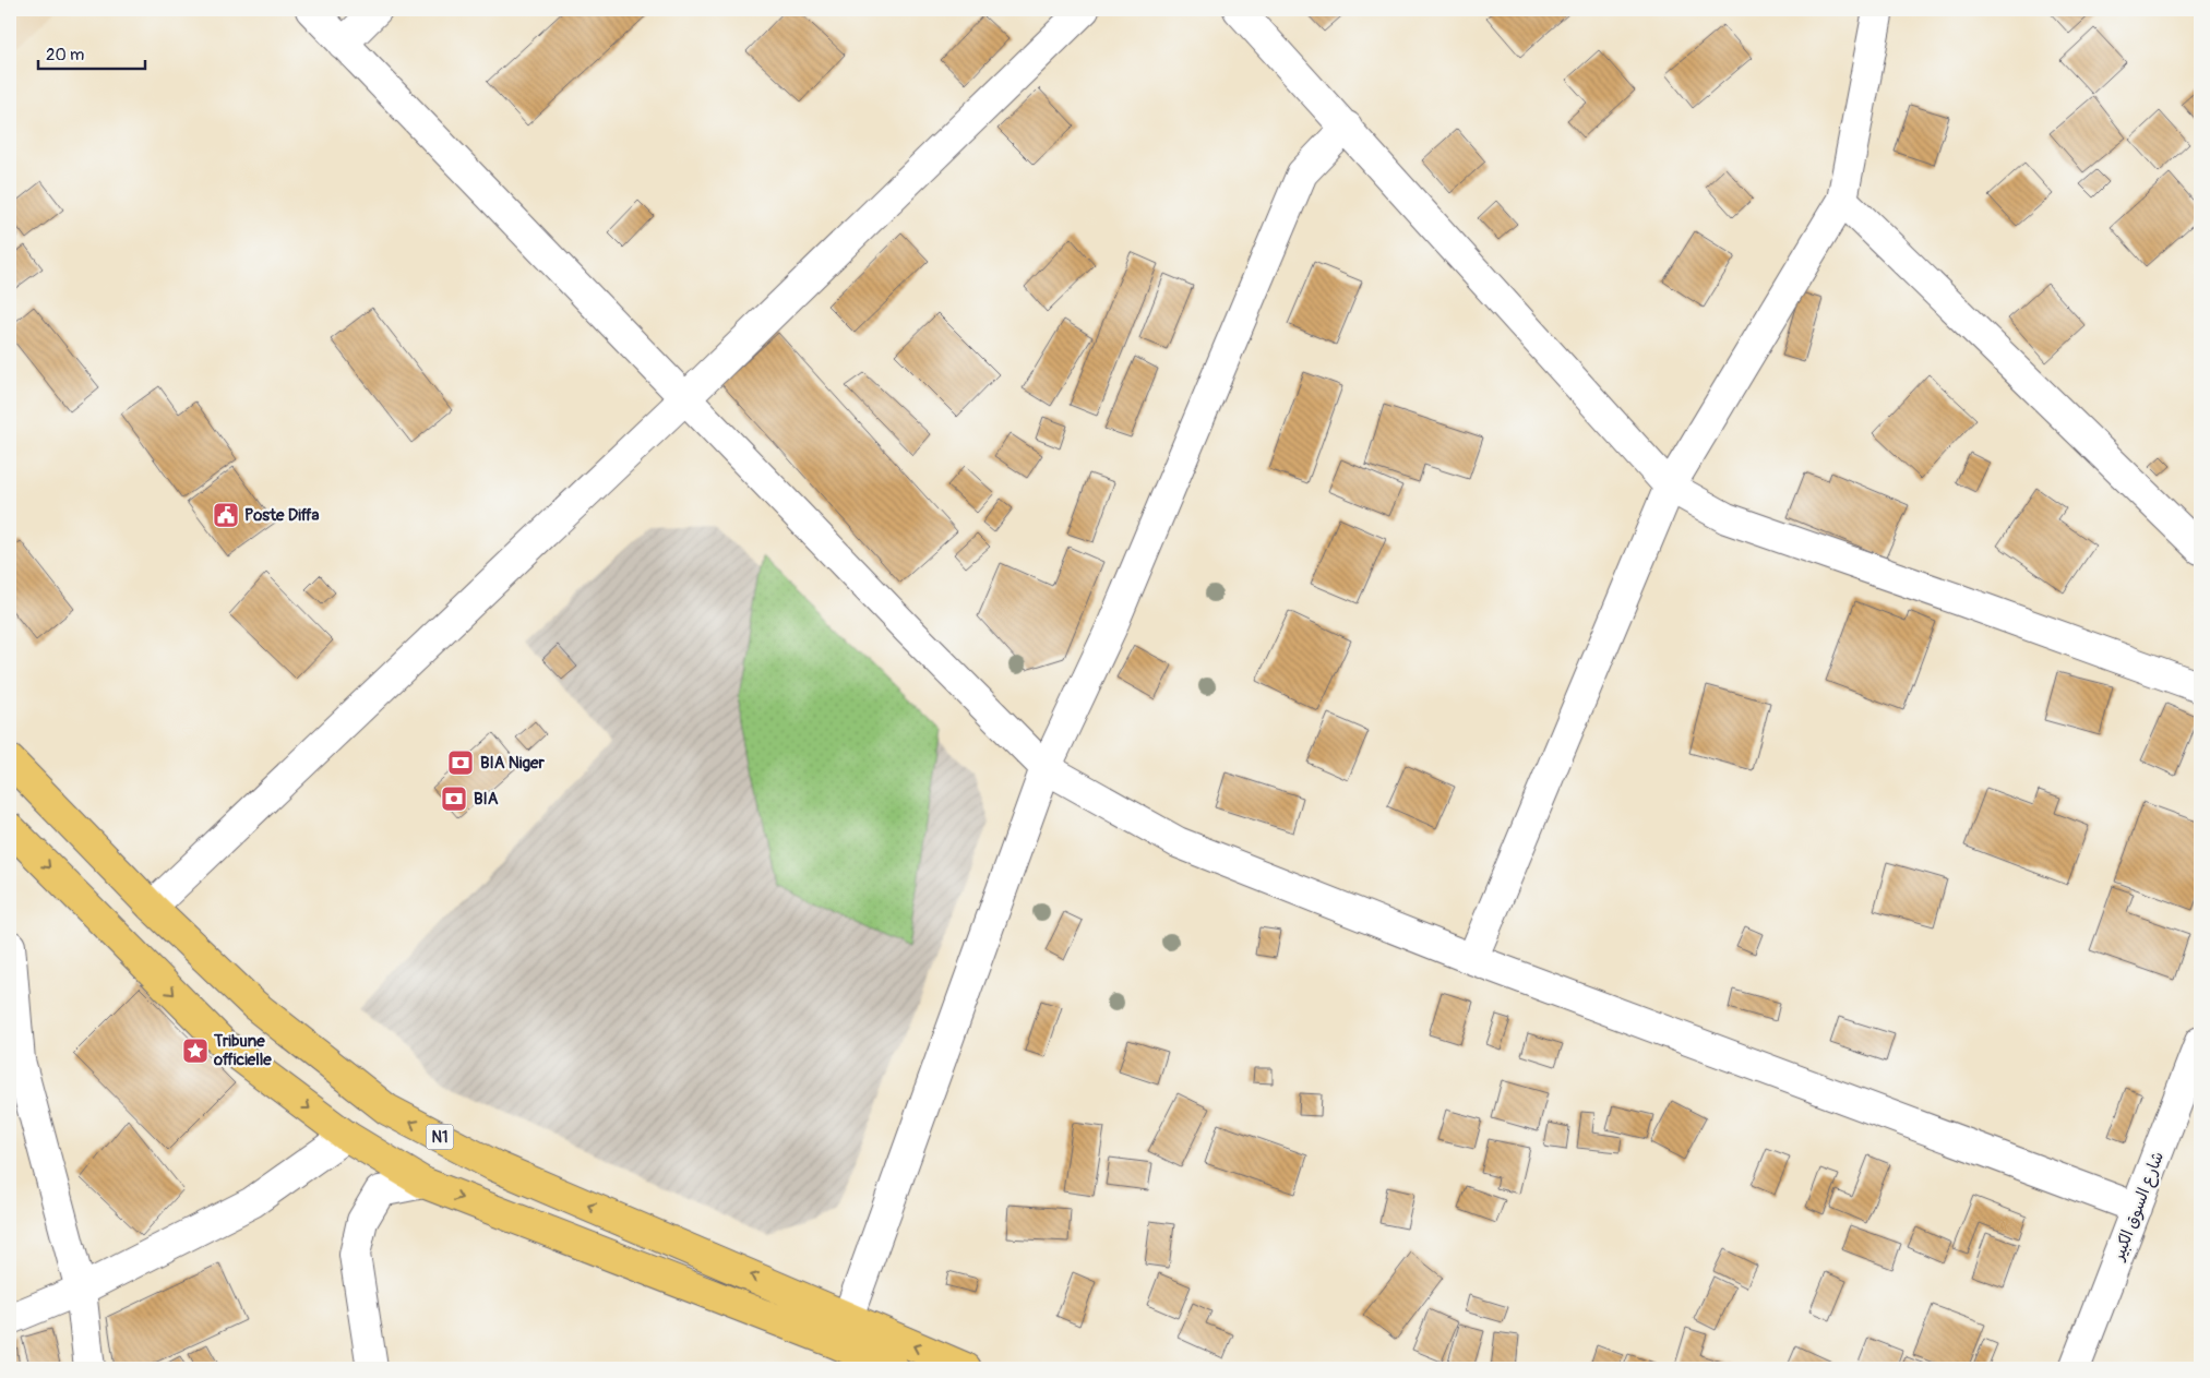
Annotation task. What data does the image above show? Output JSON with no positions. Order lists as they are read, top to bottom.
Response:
{
  "streets": {
    "highway": ["N1"],
    "street": ["شارع السوق الكبير"]
  },
  "places": {
    "public building": ["Poste Diffa"],
    "bank": ["BIA Niger", "BIA"],
    "place": ["Tribune officielle"]
  },
  "scale_bar": "20 m"
}
